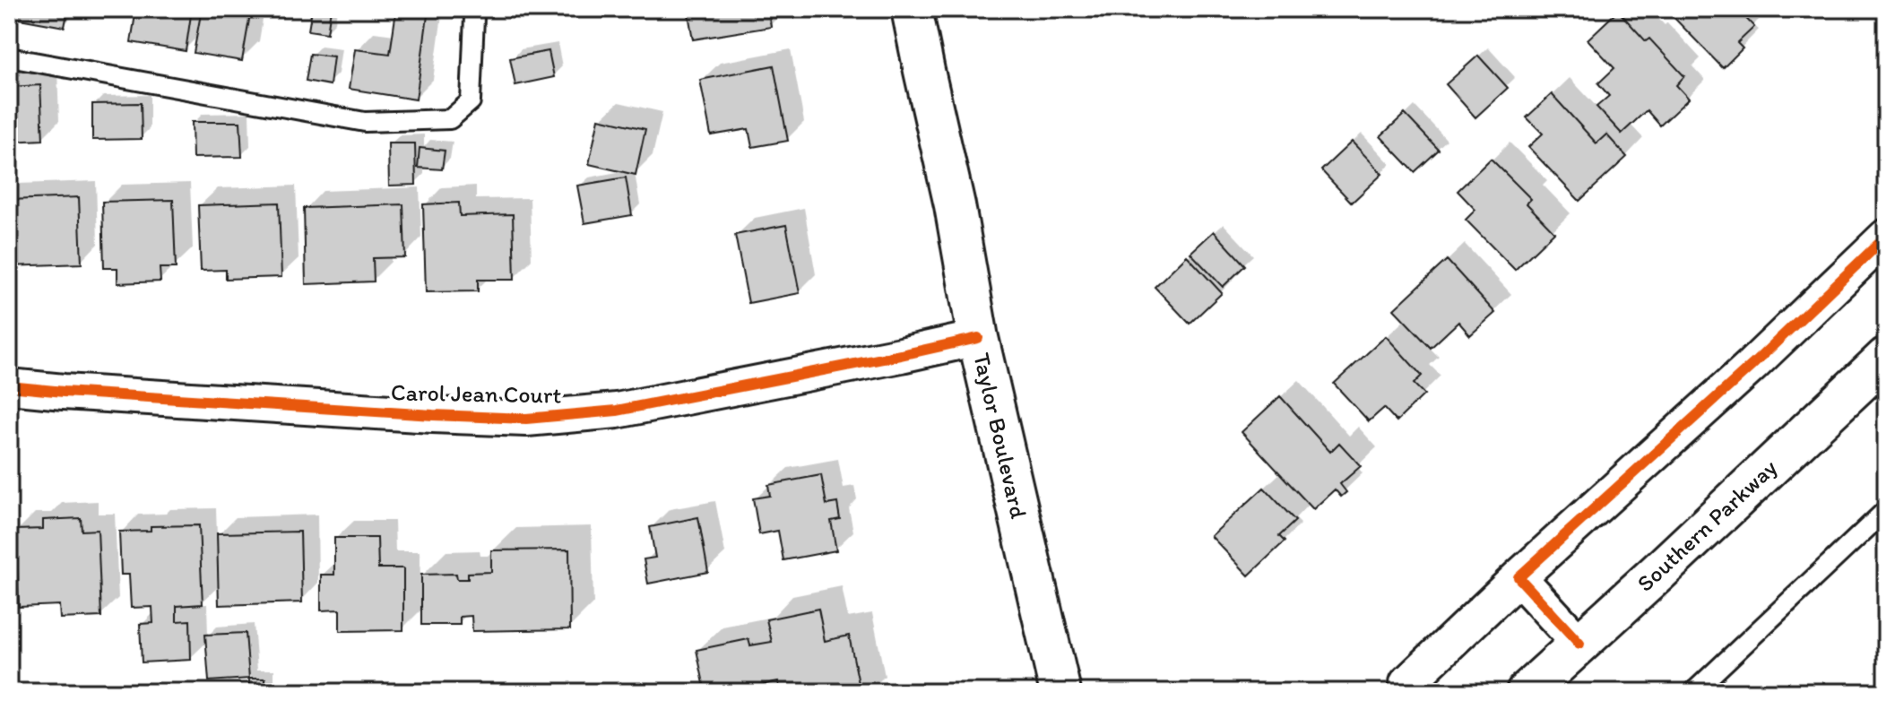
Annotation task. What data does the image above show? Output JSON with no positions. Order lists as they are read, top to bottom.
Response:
{
  "streets": {
    "main road": ["Taylor Boulevard", "Southern Parkway"],
    "street": ["Carol Jean Court"]
  },
  "crossings": [
    ["Carol Jean Court", "Taylor Boulevard"]
  ]
}
